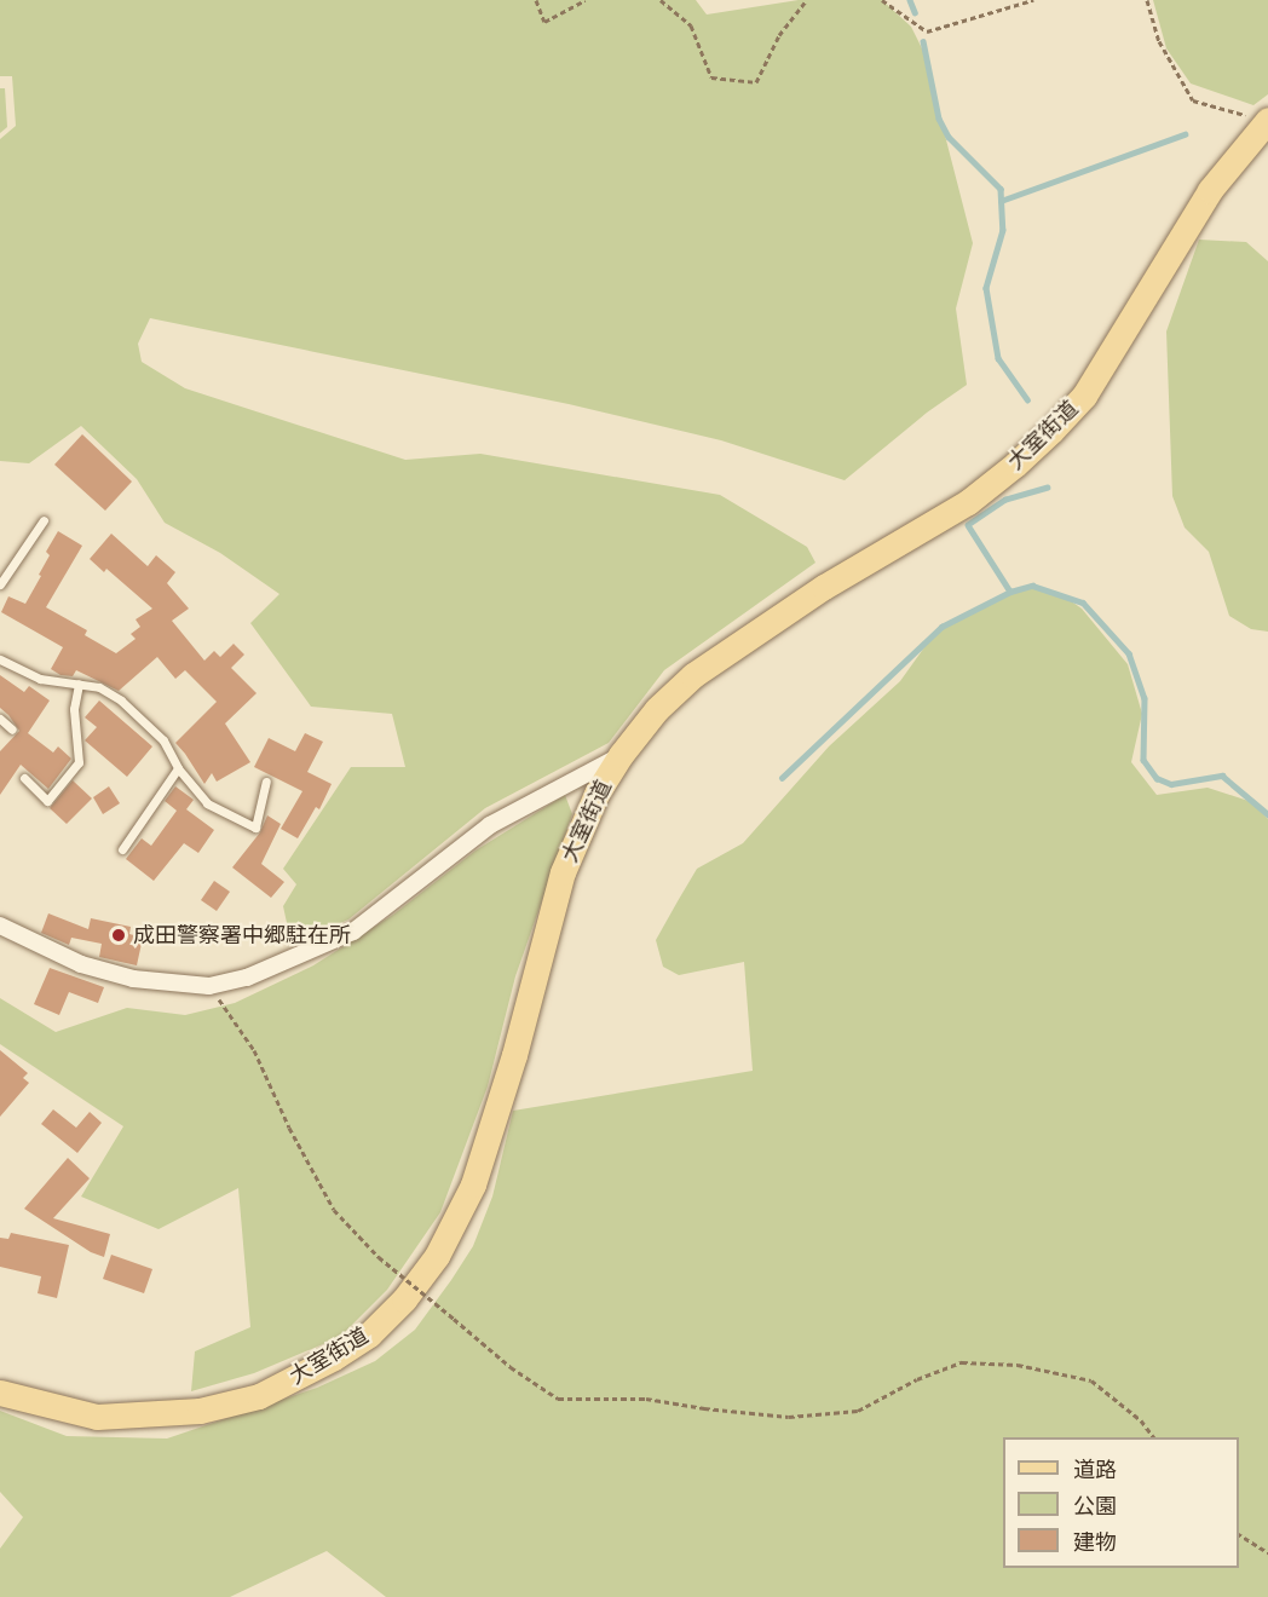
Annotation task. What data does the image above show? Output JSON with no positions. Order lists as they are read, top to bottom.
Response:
{
  "streets": {
    "main road": ["大室街道"]
  },
  "places": ["成田警察署中郷駐在所"],
  "legend": ["道路", "公園", "建物"]
}
